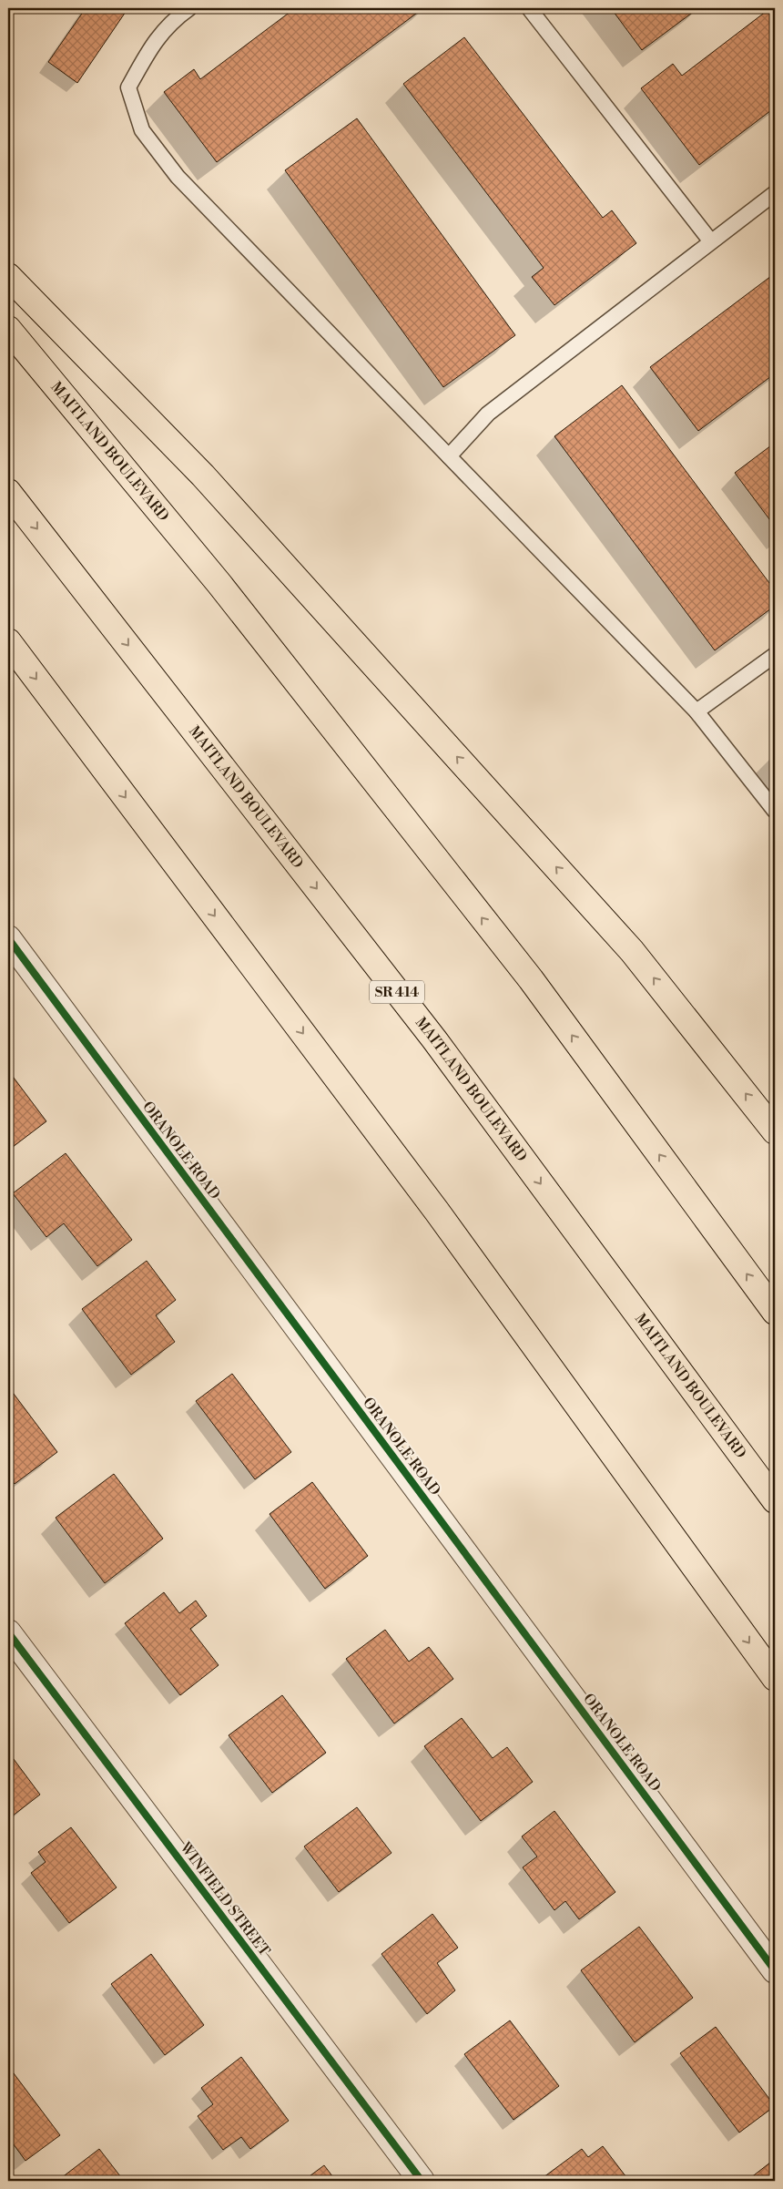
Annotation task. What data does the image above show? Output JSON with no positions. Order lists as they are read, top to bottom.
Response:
{
  "streets": {
    "highway": ["MAITLAND BOULEVARD", "SR 414"],
    "street": ["ORANOLE ROAD", "WINFIELD STREET"]
  }
}
